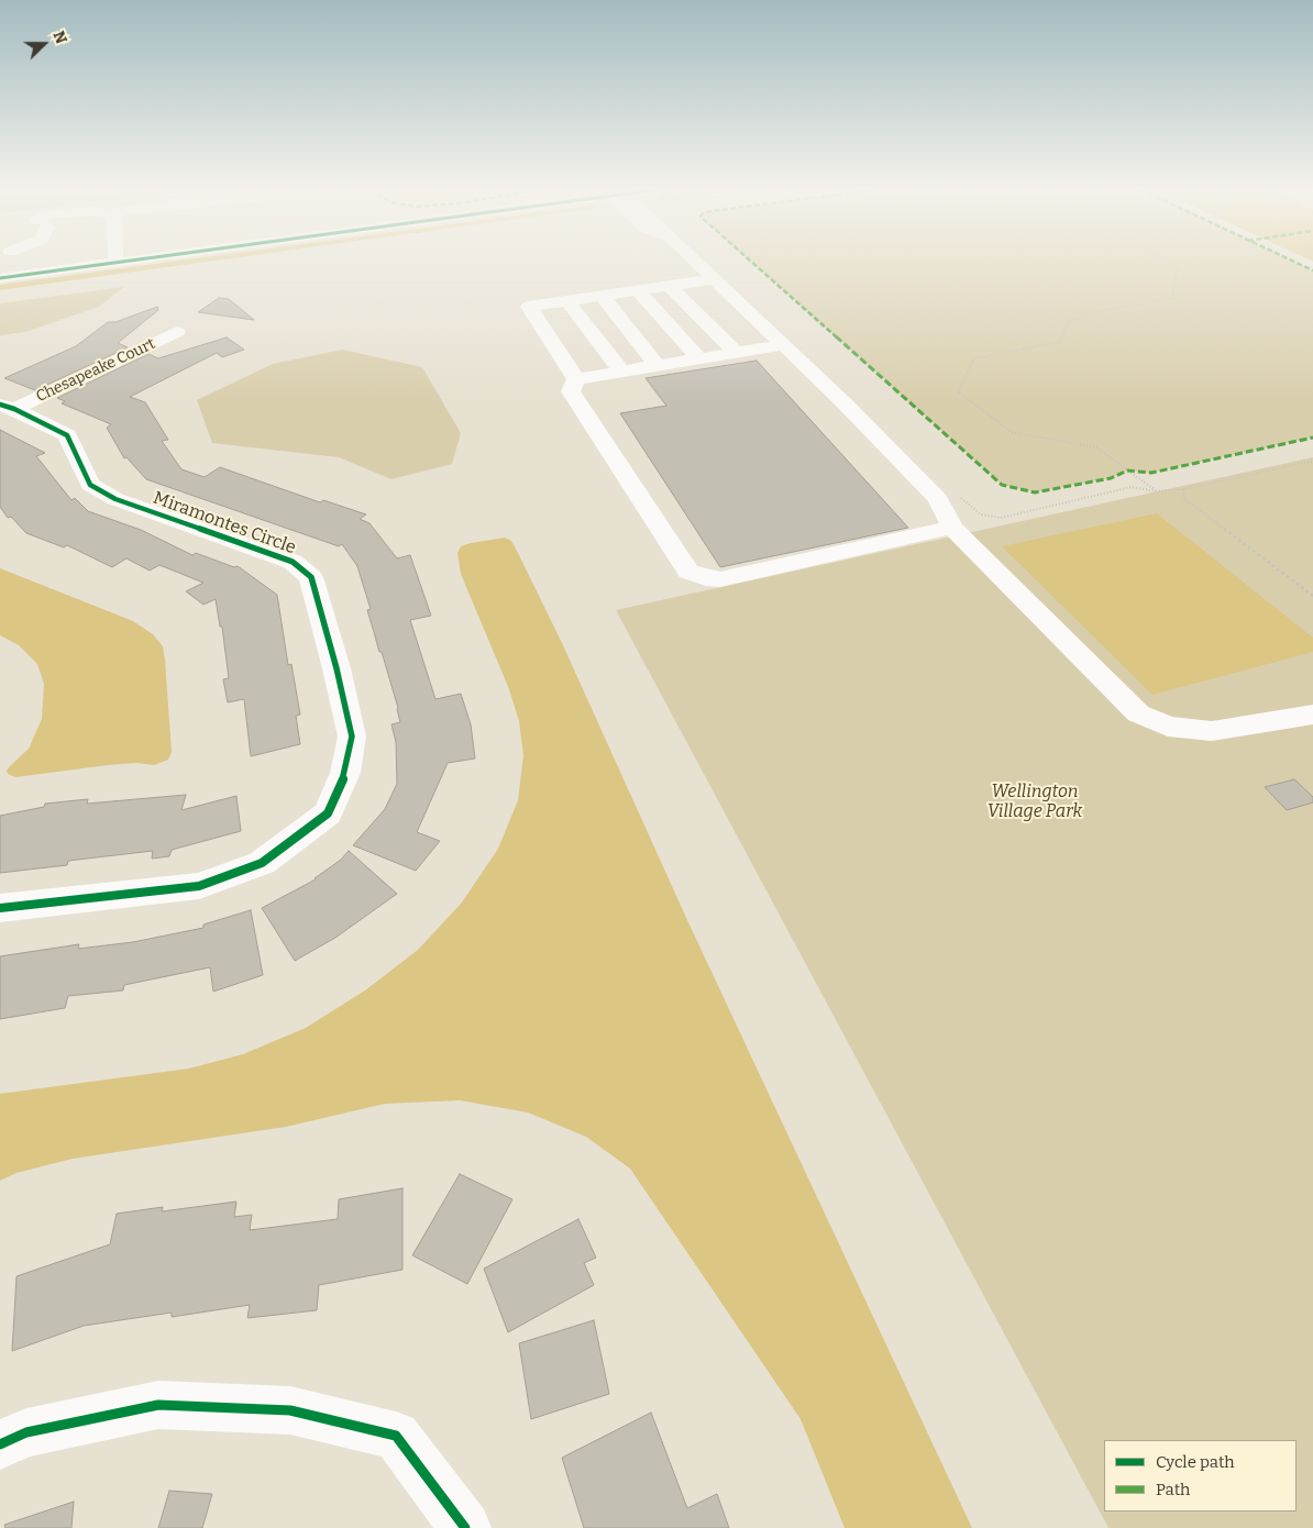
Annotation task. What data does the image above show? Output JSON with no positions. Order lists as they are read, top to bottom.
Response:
{
  "streets": {
    "street": ["Chesapeake Court", "Miramontes Circle"]
  },
  "crossings": [
    ["Chesapeake Court", "Miramontes Circle"]
  ],
  "parks": ["Wellington Village Park"],
  "legend": ["Cycle path", "Path"],
  "north": "right"
}
